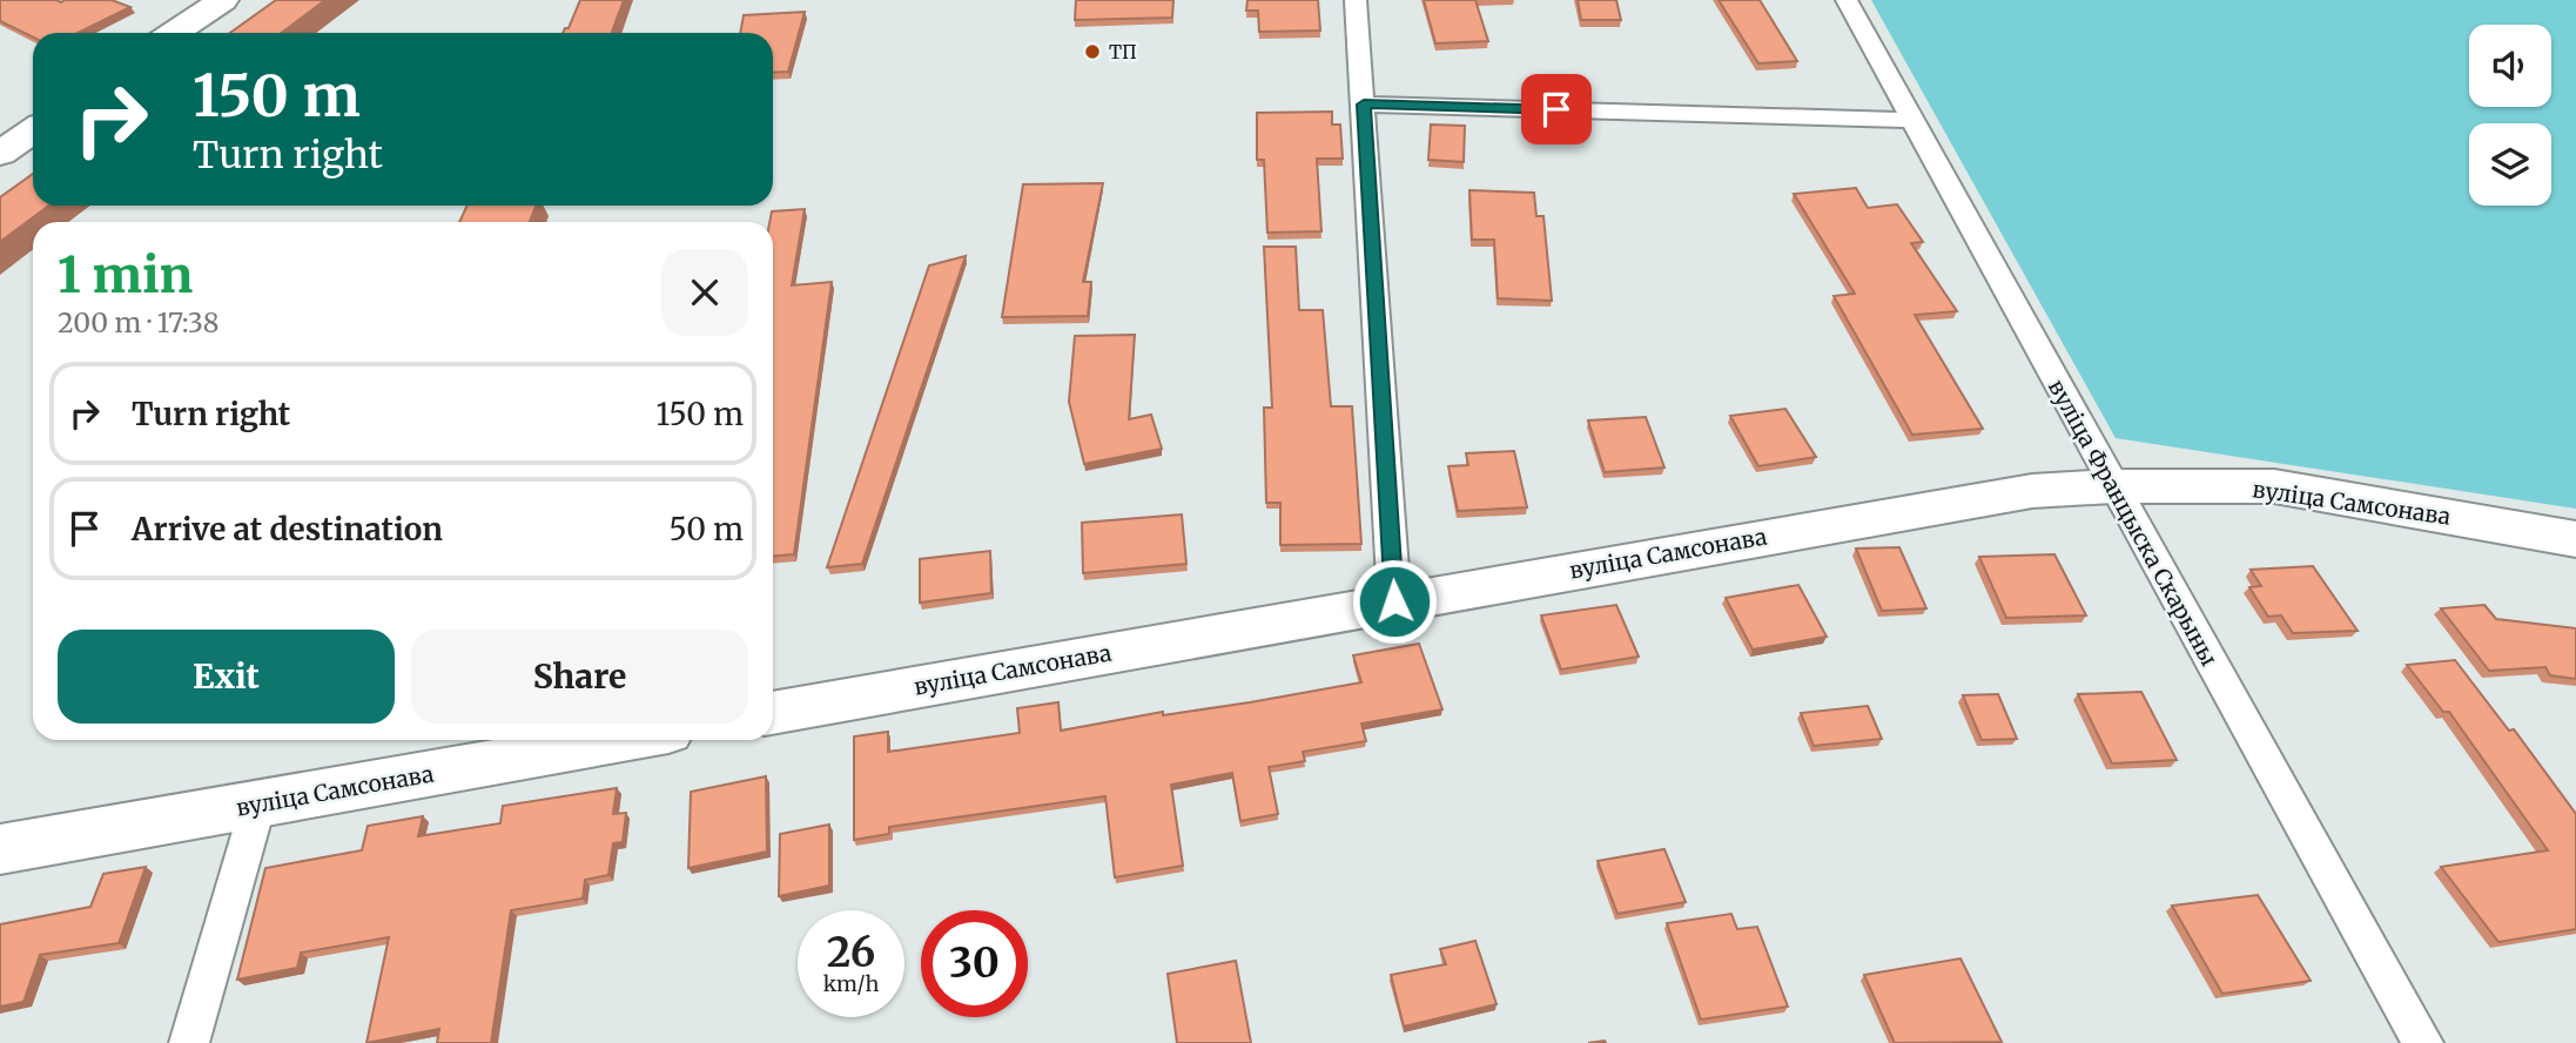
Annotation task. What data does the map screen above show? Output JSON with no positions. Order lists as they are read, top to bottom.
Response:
{
  "streets": {
    "street": ["вуліца Самсонава", "вуліца Францыска Скарыны"]
  },
  "crossings": [
    ["вуліца Самсонава", "вуліца Францыска Скарыны"]
  ],
  "places": ["ТП"],
  "page": {
    "turn": ["150 m", "Turn right"],
    "heading": ["1 min", "200 m · 17:38"],
    "list": [
      {
        "name": "Turn right",
        "value": "150 m"
      },
      {
        "name": "Arrive at destination",
        "value": "50 m"
      }
    ],
    "buttons": ["Exit", "Share"],
    "speed": "26 km/h",
    "limit": "30"
  }
}
